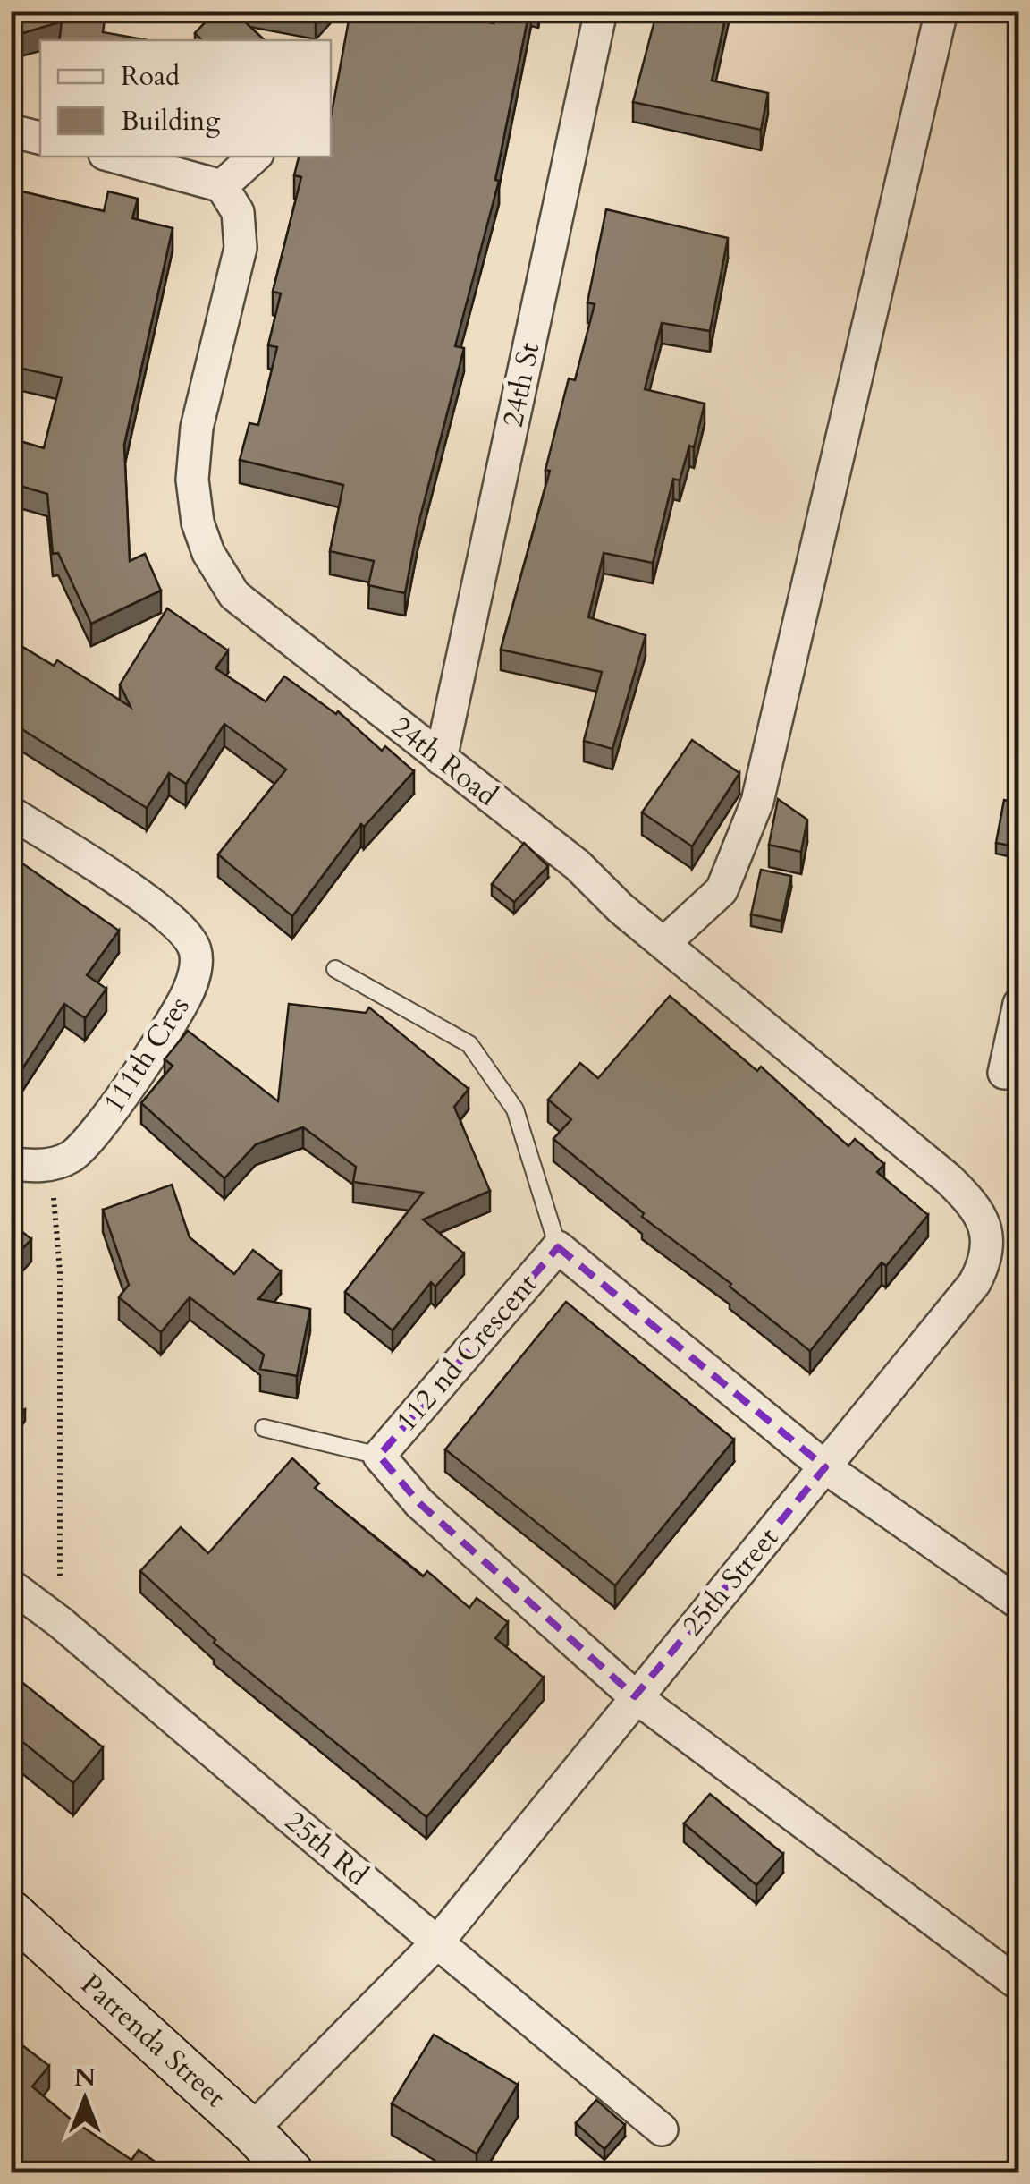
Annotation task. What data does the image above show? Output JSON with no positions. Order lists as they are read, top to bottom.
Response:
{
  "streets": {
    "street": [
      "24th St",
      "24th Road",
      "111th Cres",
      "112 nd Crescent",
      "25th Street",
      "25th Rd",
      "Patrenda Street"
    ]
  },
  "crossings": [
    ["24th St", "24th Road"],
    ["24th Road", "25th Street"],
    ["112 nd Crescent", "25th Street"],
    ["25th Street", "25th Rd"]
  ],
  "legend": ["Road", "Building"],
  "north": "top"
}
